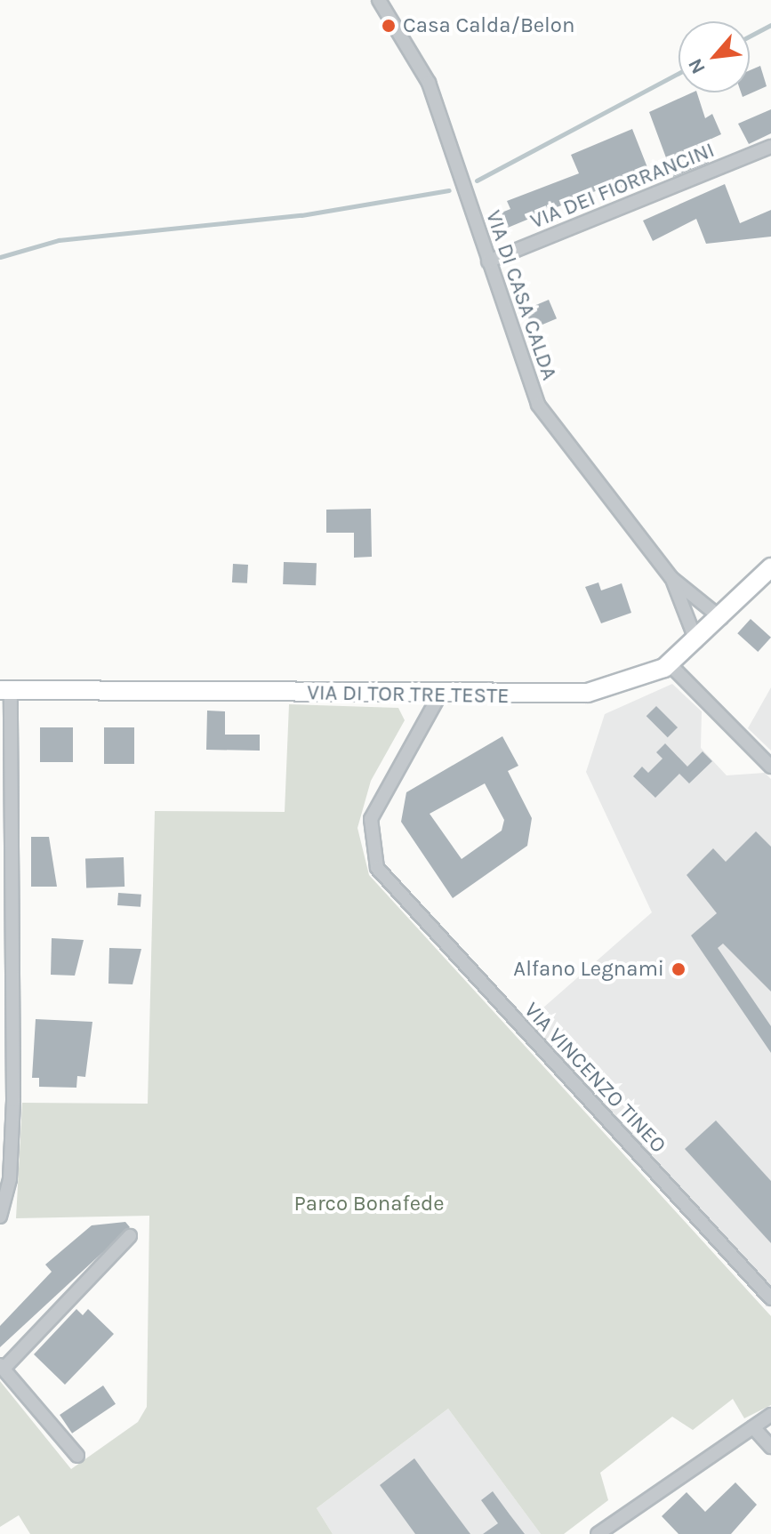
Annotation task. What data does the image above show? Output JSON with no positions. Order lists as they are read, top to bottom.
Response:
{
  "streets": {
    "street": [
      "VIA DEI FIORRANCINI",
      "VIA DI CASA CALDA",
      "VIA DI TOR TRE TESTE",
      "VIA VINCENZO TINEO"
    ]
  },
  "crossings": [
    ["VIA DEI FIORRANCINI", "VIA DI CASA CALDA"],
    ["VIA DI CASA CALDA", "VIA DI TOR TRE TESTE"],
    ["VIA DI TOR TRE TESTE", "VIA VINCENZO TINEO"]
  ],
  "parks": ["Parco Bonafede"],
  "places": ["Casa Calda/Belon", "Alfano Legnami"],
  "north": "bottom left"
}
